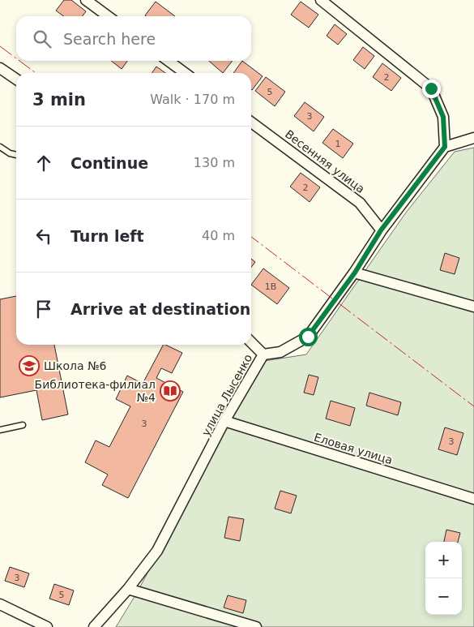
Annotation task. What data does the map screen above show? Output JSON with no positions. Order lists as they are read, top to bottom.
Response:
{
  "streets": {
    "street": ["Весенняя улица", "улица Лысенко", "Еловая улица"]
  },
  "crossings": [
    ["Весенняя улица", "улица Лысенко"],
    ["улица Лысенко", "Еловая улица"]
  ],
  "places": {
    "school or university": ["Школа №6"],
    "library": ["Библиотека-филиал №4"]
  },
  "house_numbers": [
    "2",
    "5",
    "3",
    "1",
    "2",
    "1В",
    "3",
    "3",
    "3",
    "5"
  ],
  "page": {
    "search": "Search here",
    "heading": ["3 min", "Walk · 170 m"],
    "list": [
      ["Continue", "130 m"],
      ["Turn left", "40 m"],
      "Arrive at destination"
    ],
    "map_buttons": ["+", "−"]
  }
}
